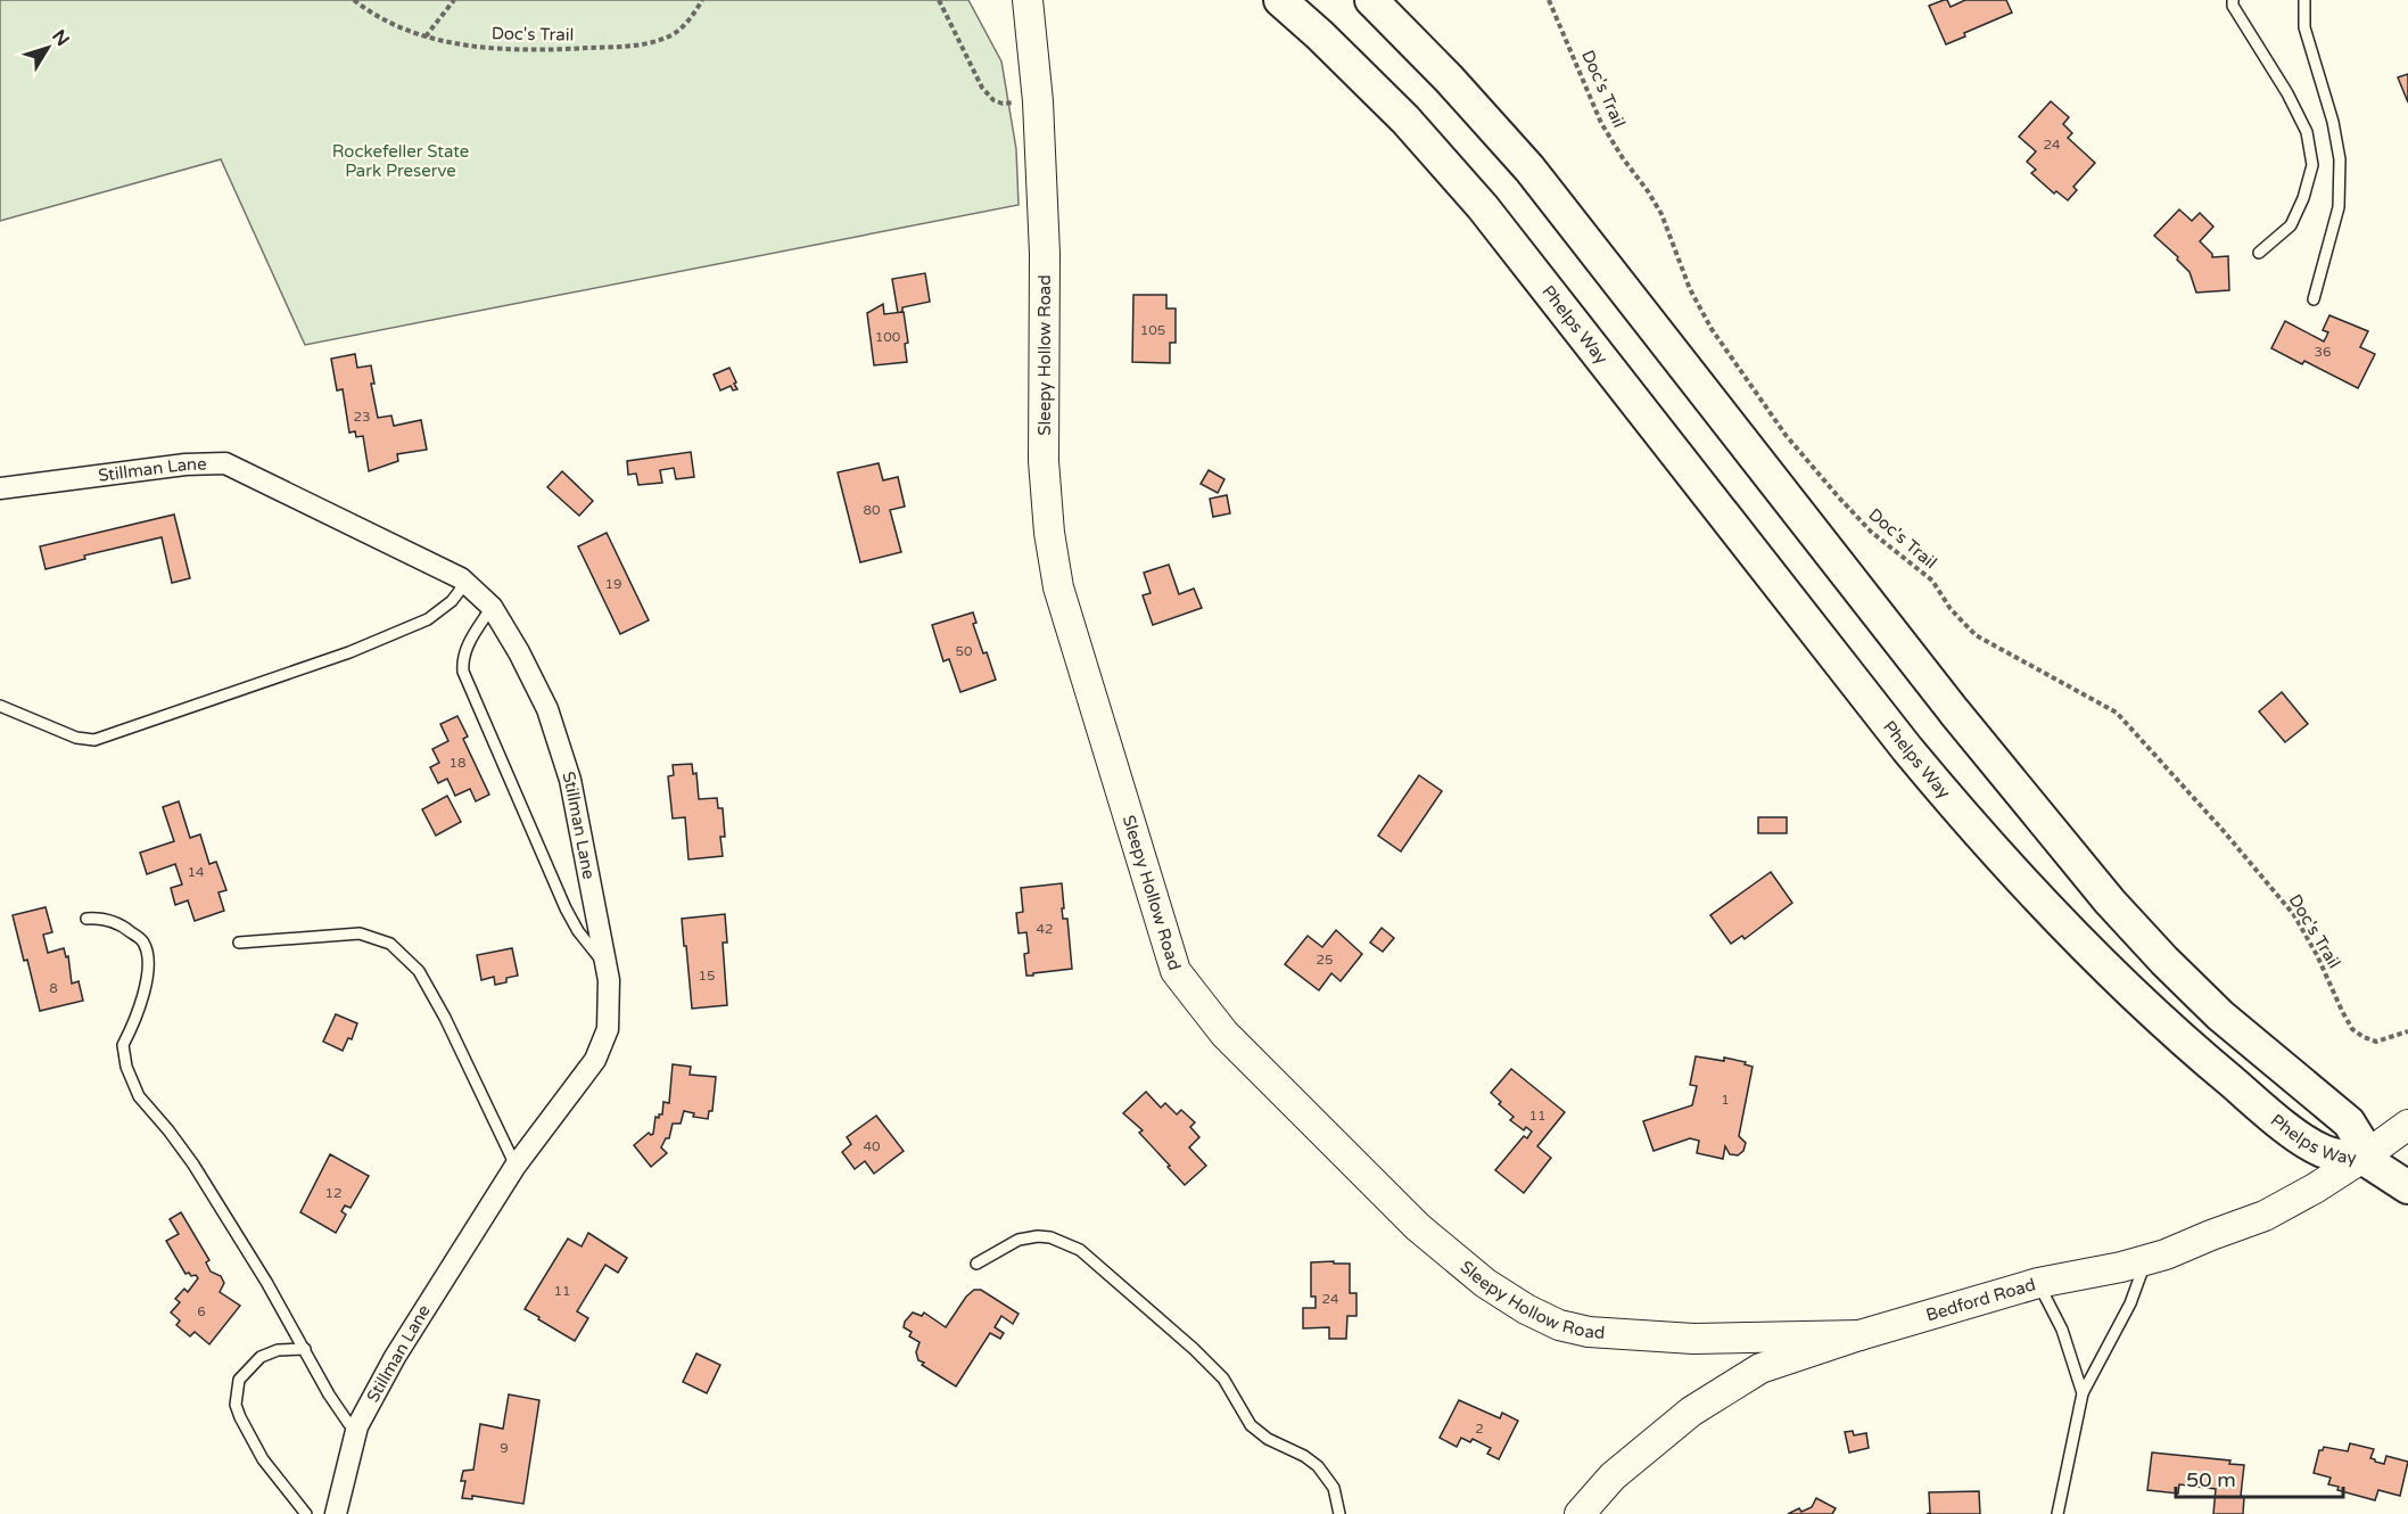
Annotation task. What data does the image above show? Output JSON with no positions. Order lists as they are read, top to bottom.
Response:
{
  "streets": {
    "main road": ["Phelps Way"],
    "street": ["Sleepy Hollow Road", "Stillman Lane", "Bedford Road"],
    "path": ["Doc's Trail"]
  },
  "crossings": [
    ["Phelps Way", "Bedford Road"],
    ["Sleepy Hollow Road", "Bedford Road"]
  ],
  "parks": ["Rockefeller State Park Preserve"],
  "house_numbers": [
    "24",
    "105",
    "100",
    "36",
    "23",
    "80",
    "19",
    "50",
    "18",
    "14",
    "42",
    "25",
    "15",
    "8",
    "1",
    "11",
    "40",
    "12",
    "11",
    "24",
    "6",
    "2",
    "9"
  ],
  "scale_bar": "50 m",
  "north": "top right"
}
